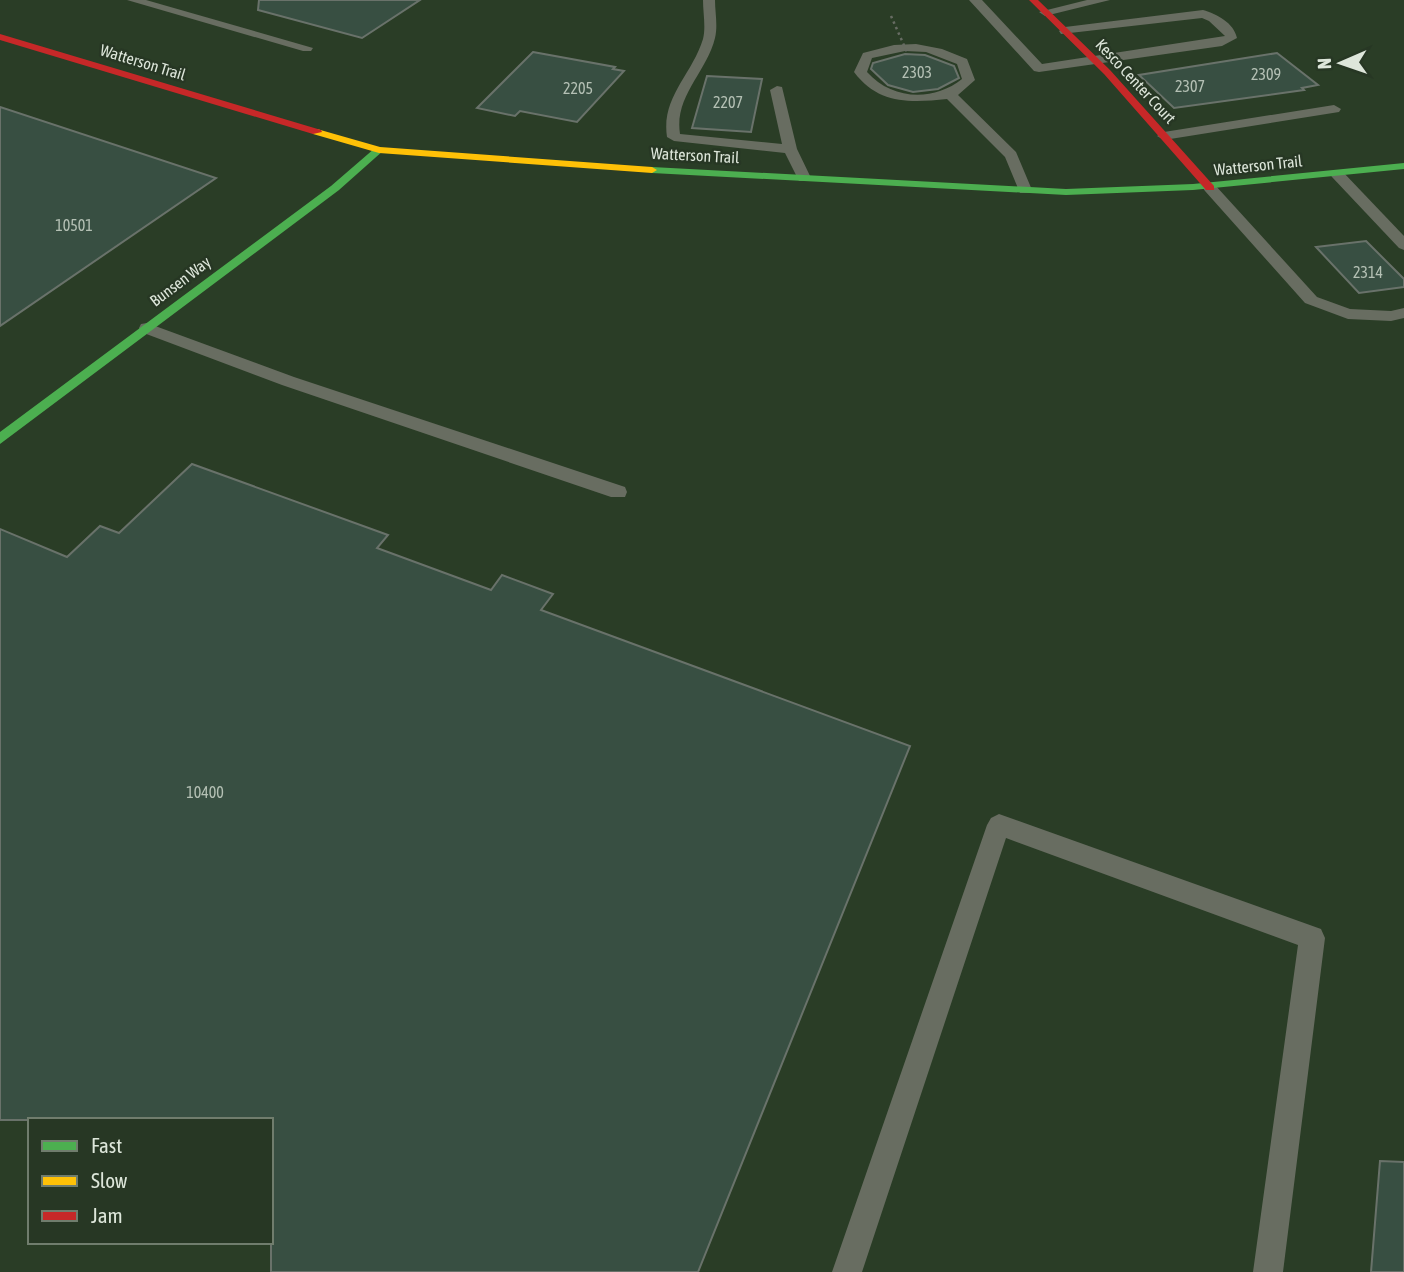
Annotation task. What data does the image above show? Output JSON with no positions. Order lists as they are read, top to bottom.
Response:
{
  "streets": {
    "main road": ["Watterson Trail", "Kesco Center Court", "Bunsen Way"]
  },
  "crossings": [
    ["Watterson Trail", "Kesco Center Court"],
    ["Watterson Trail", "Bunsen Way"]
  ],
  "house_numbers": [
    "2303",
    "2309",
    "2307",
    "2205",
    "2207",
    "10501",
    "2314",
    "10400"
  ],
  "legend": ["Fast", "Slow", "Jam"],
  "north": "left"
}
